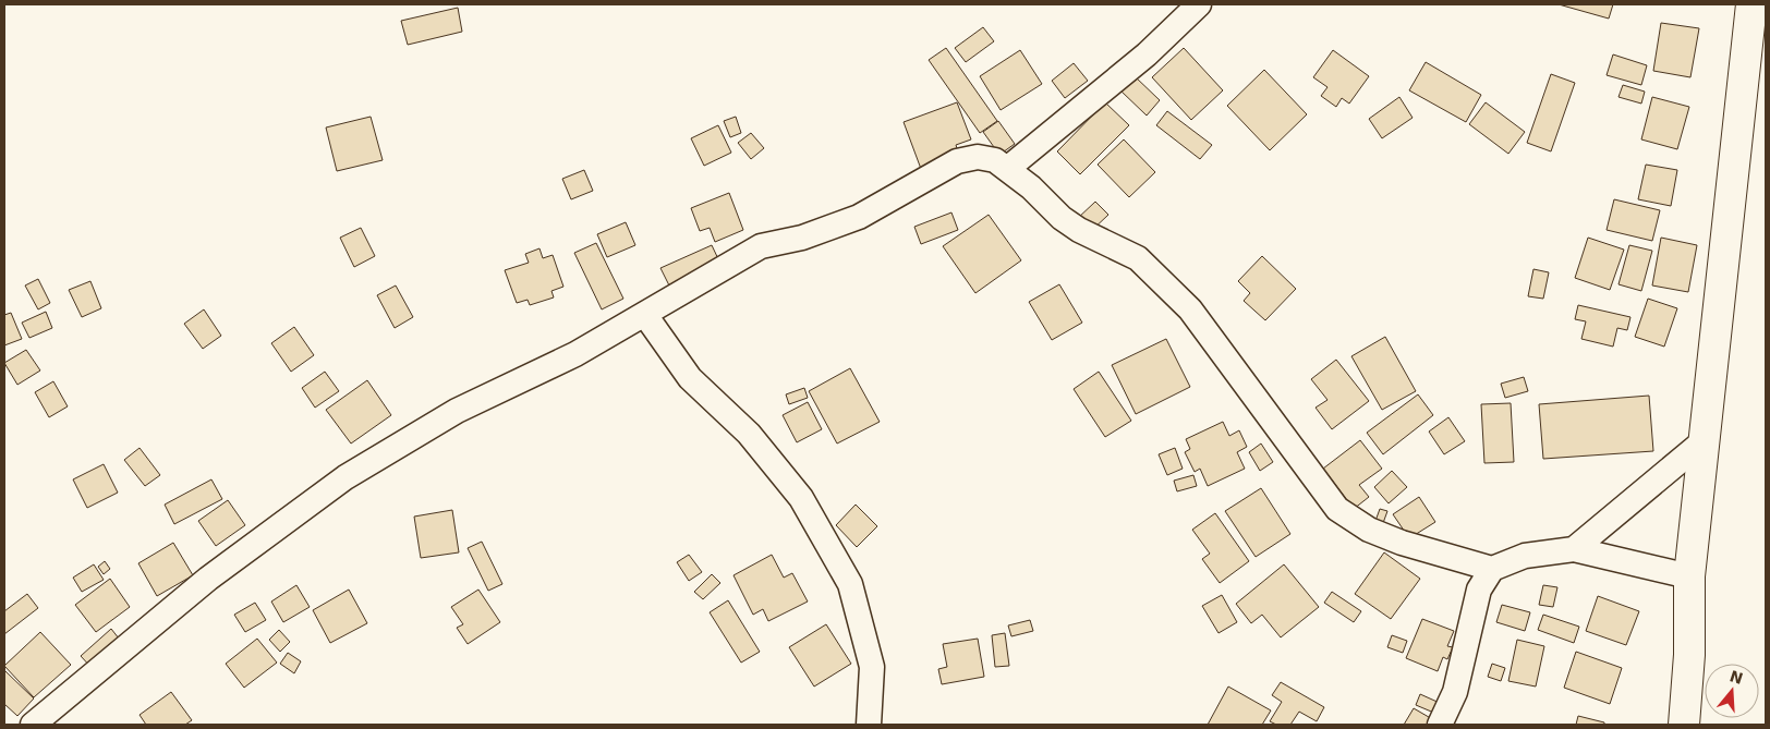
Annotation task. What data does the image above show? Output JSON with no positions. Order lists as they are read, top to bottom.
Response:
{
  "north": "top"
}
